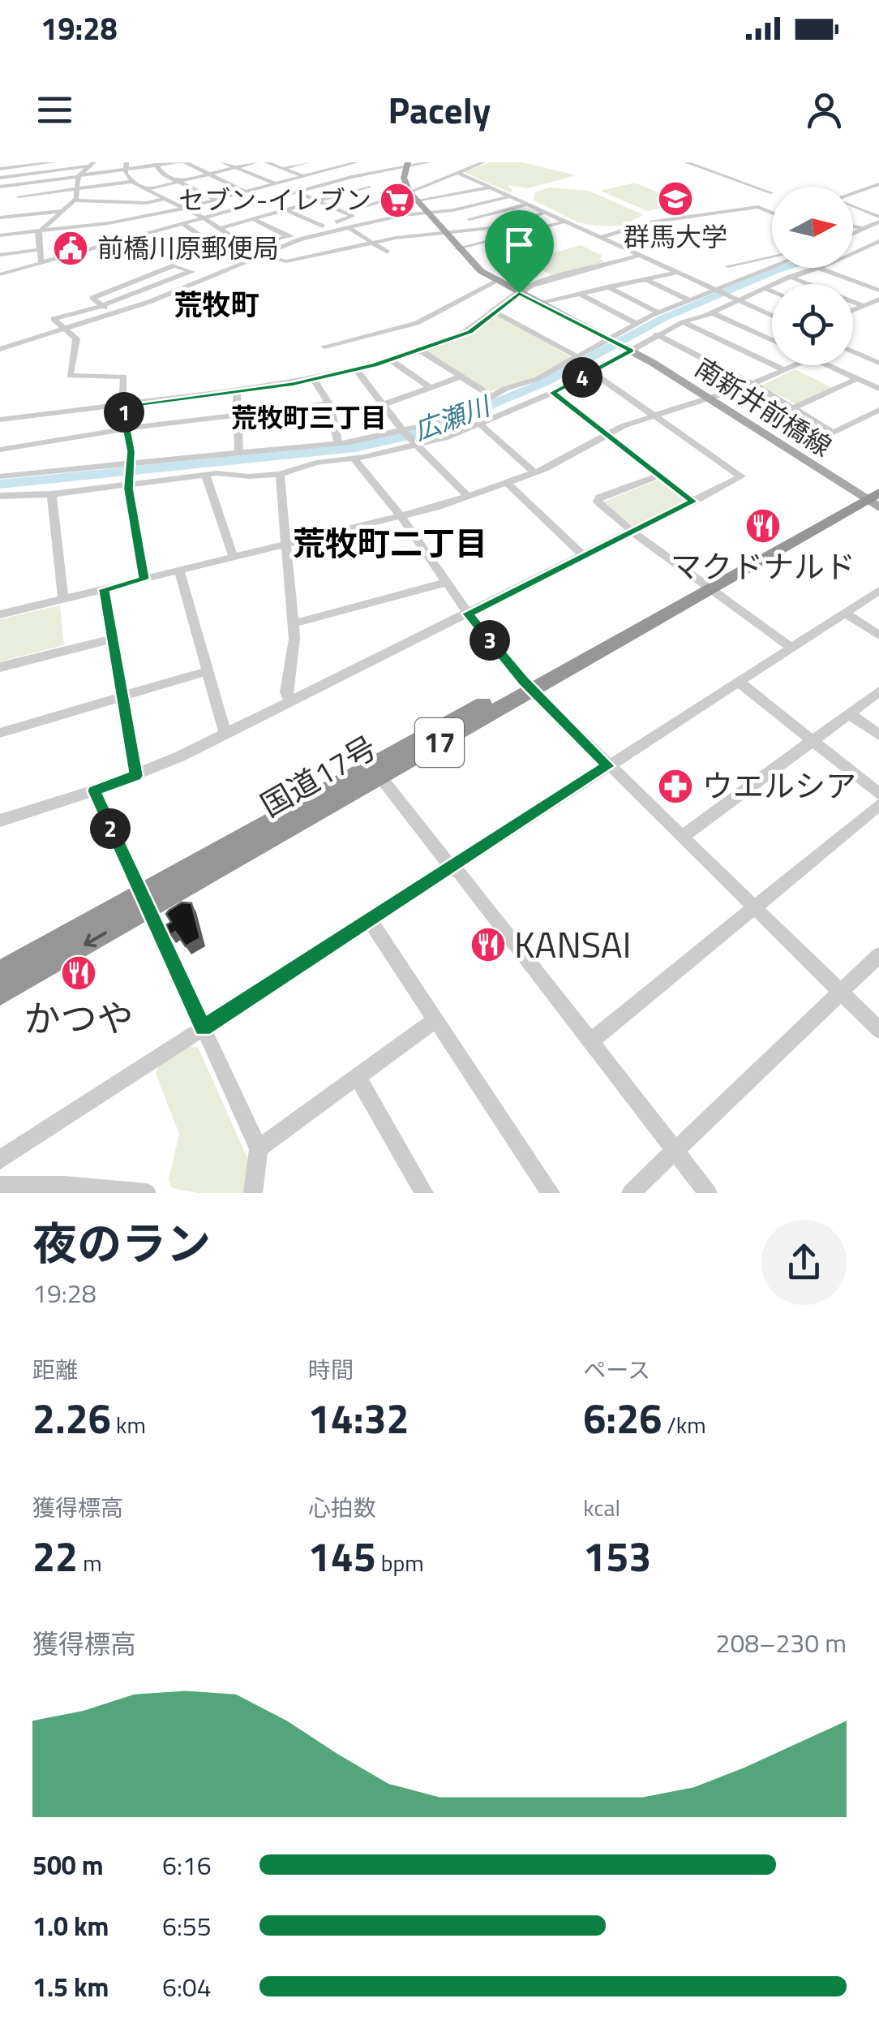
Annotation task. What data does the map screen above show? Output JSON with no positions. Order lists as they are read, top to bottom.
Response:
{
  "streets": {
    "highway": ["17", "国道17号"],
    "main road": ["南新井前橋線"]
  },
  "crossings": [
    ["南新井前橋線", "国道17号"]
  ],
  "districts": ["荒牧町", "荒牧町三丁目", "荒牧町二丁目"],
  "water": ["広瀬川"],
  "places": {
    "school or university": ["群馬大学"],
    "supermarket": ["セブン-イレブン"],
    "public building": ["前橋川原郵便局"],
    "restaurant": ["マクドナルド", "KANSAI", "かつや"],
    "pharmacy": ["ウエルシア"]
  },
  "north": "right",
  "page": {
    "status": "19:28",
    "header": "Pacely",
    "pins": [
      "4",
      "1",
      "3",
      "2"
    ],
    "heading": ["夜のラン", "19:28"],
    "stats": [
      ["距離", "2.26 km"],
      ["時間", "14:32"],
      ["ペース", "6:26 /km"],
      ["獲得標高", "22 m"],
      ["心拍数", "145 bpm"],
      ["kcal", "153"]
    ],
    "chart": ["獲得標高", "208–230 m"],
    "list": [
      {
        "name": "500 m",
        "note": "6:16"
      },
      {
        "name": "1.0 km",
        "note": "6:55"
      },
      {
        "name": "1.5 km",
        "note": "6:04"
      }
    ]
  }
}
